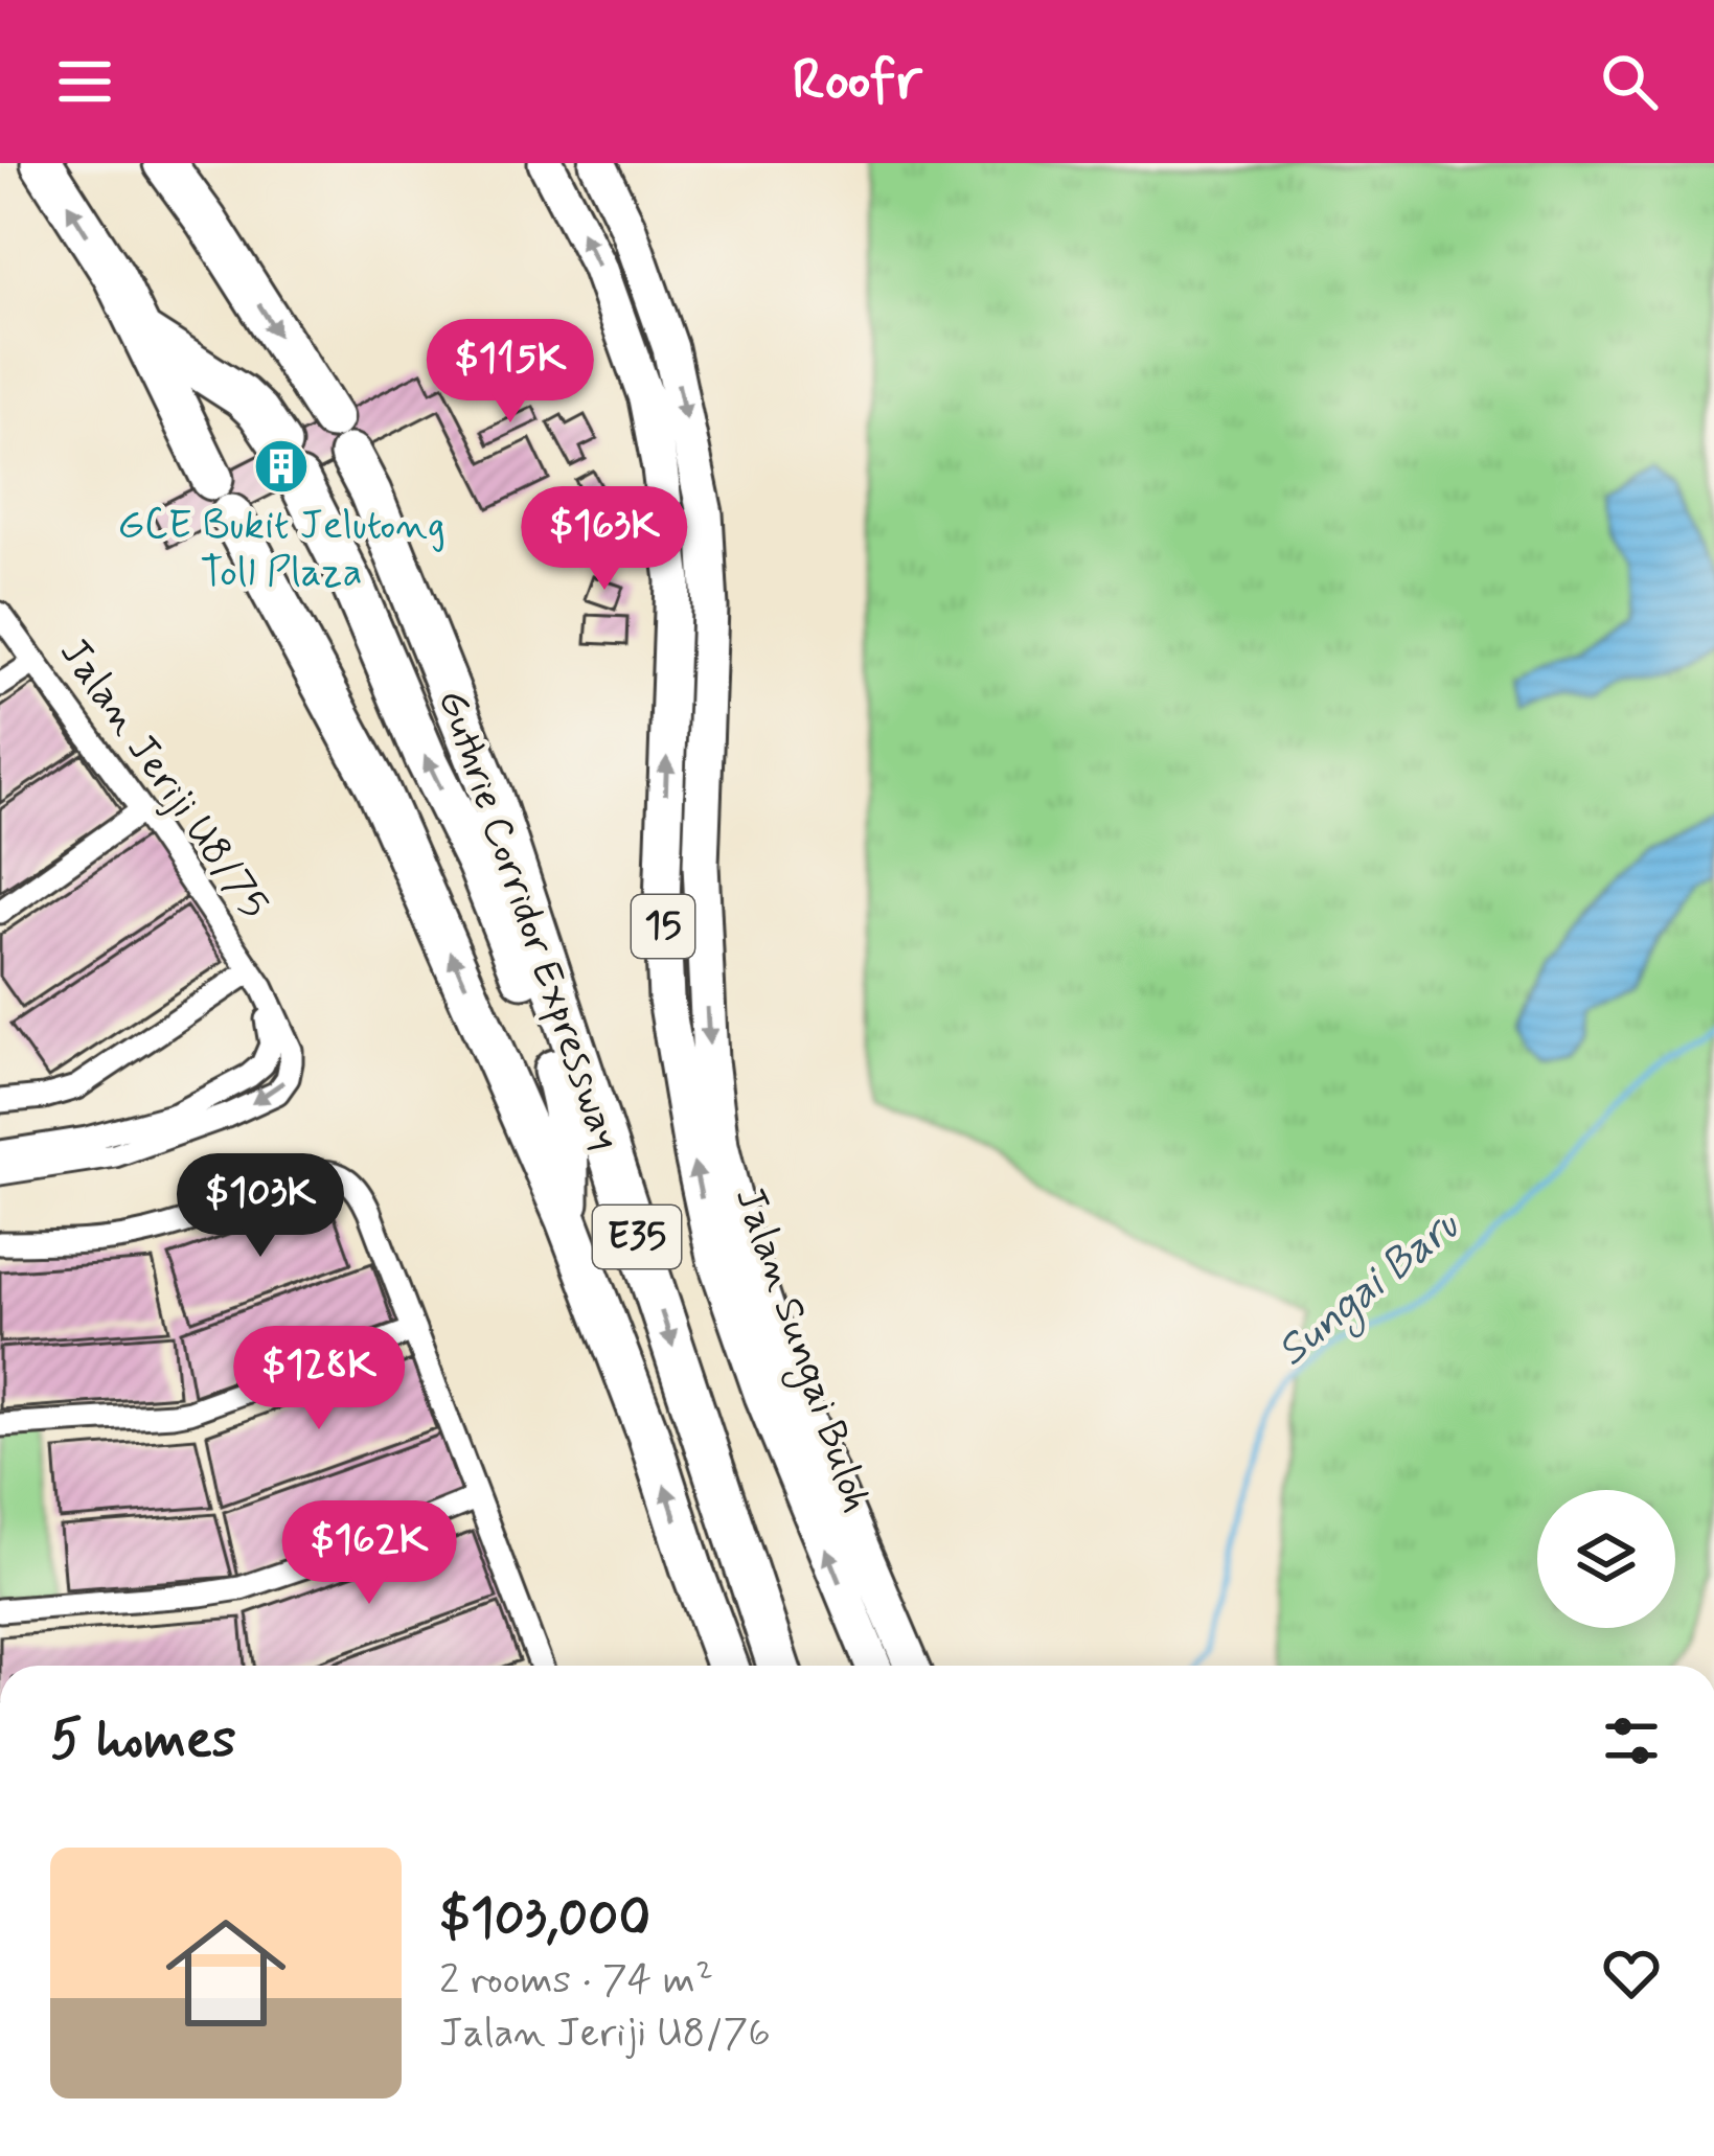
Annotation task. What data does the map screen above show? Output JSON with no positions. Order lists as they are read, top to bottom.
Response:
{
  "streets": {
    "highway": [
      "Guthrie Corridor Expressway",
      "15",
      "E35",
      "Jalan Sungai Buloh"
    ],
    "street": ["Jalan Jeriji U8/75"]
  },
  "water": ["Sungai Baru"],
  "places": {
    "building": ["GCE Bukit Jelutong Toll Plaza"]
  },
  "page": {
    "header": "Roofr",
    "price": [
      "$115K",
      "$163K",
      "$103K",
      "$128K",
      "$162K"
    ],
    "heading": "5 homes",
    "list": [
      {
        "name": "$103,000",
        "note": "2 rooms · 74 m² · Jalan Jeriji U8/76"
      }
    ]
  }
}
